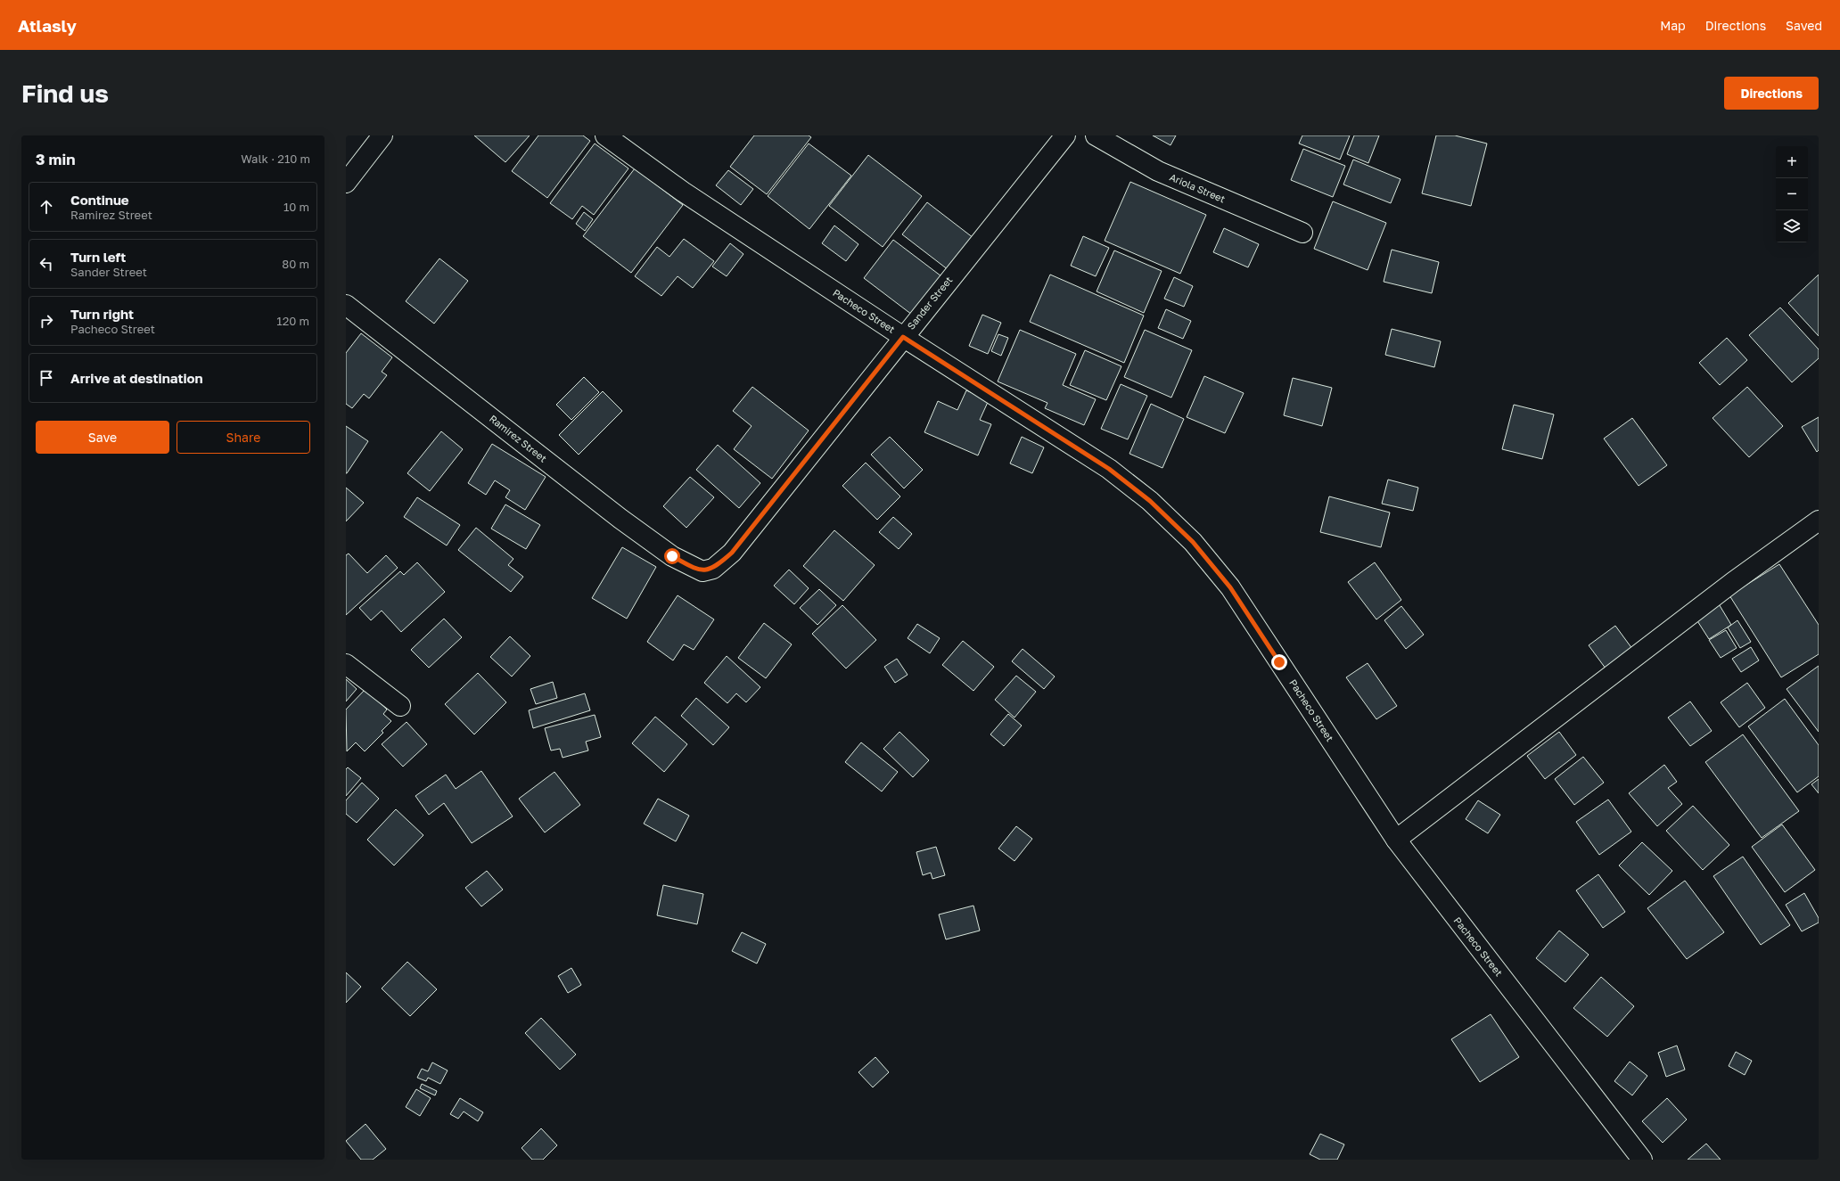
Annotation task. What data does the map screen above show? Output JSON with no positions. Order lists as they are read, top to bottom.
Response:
{
  "streets": {
    "street": [
      "Ariola Street",
      "Sander Street",
      "Pacheco Street",
      "Ramirez Street"
    ]
  },
  "crossings": [
    ["Sander Street", "Pacheco Street"],
    ["Sander Street", "Ramirez Street"]
  ],
  "page": {
    "header": "Atlasly",
    "nav": ["Map", "Directions", "Saved"],
    "buttons": [
      "Directions",
      ["Save", "Share"]
    ],
    "title": "Find us",
    "heading": ["3 min", "Walk · 210 m"],
    "map_buttons": ["+", "−"],
    "list": [
      ["Continue", "Ramirez Street", "10 m"],
      ["Turn left", "Sander Street", "80 m"],
      ["Turn right", "Pacheco Street", "120 m"],
      "Arrive at destination"
    ]
  }
}
